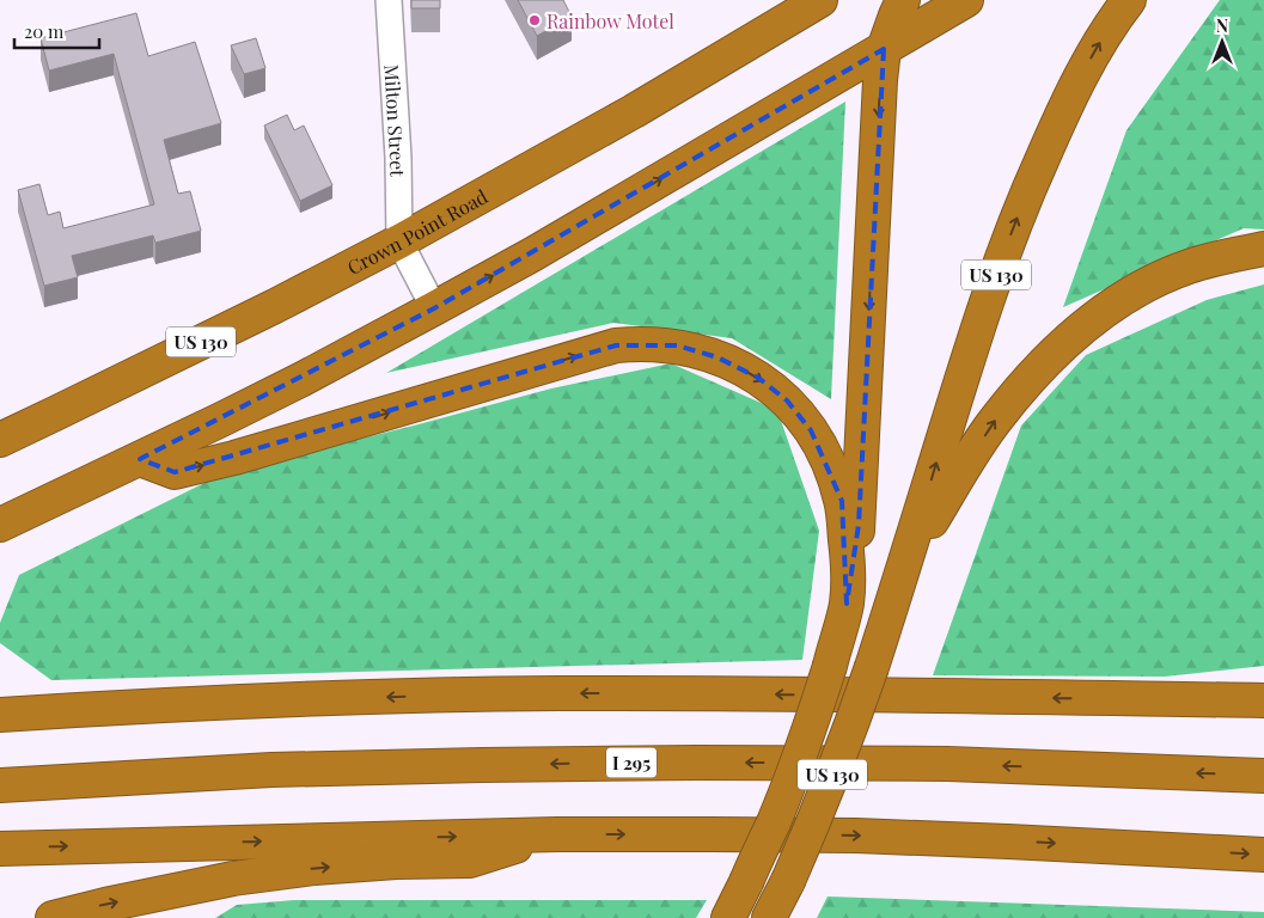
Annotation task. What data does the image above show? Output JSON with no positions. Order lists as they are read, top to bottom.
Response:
{
  "streets": {
    "highway": ["Crown Point Road", "US 130", "I 295"],
    "street": ["Milton Street"]
  },
  "crossings": [
    ["Milton Street", "Crown Point Road"]
  ],
  "places": ["Rainbow Motel"],
  "scale_bar": "20 m",
  "north": "top"
}
